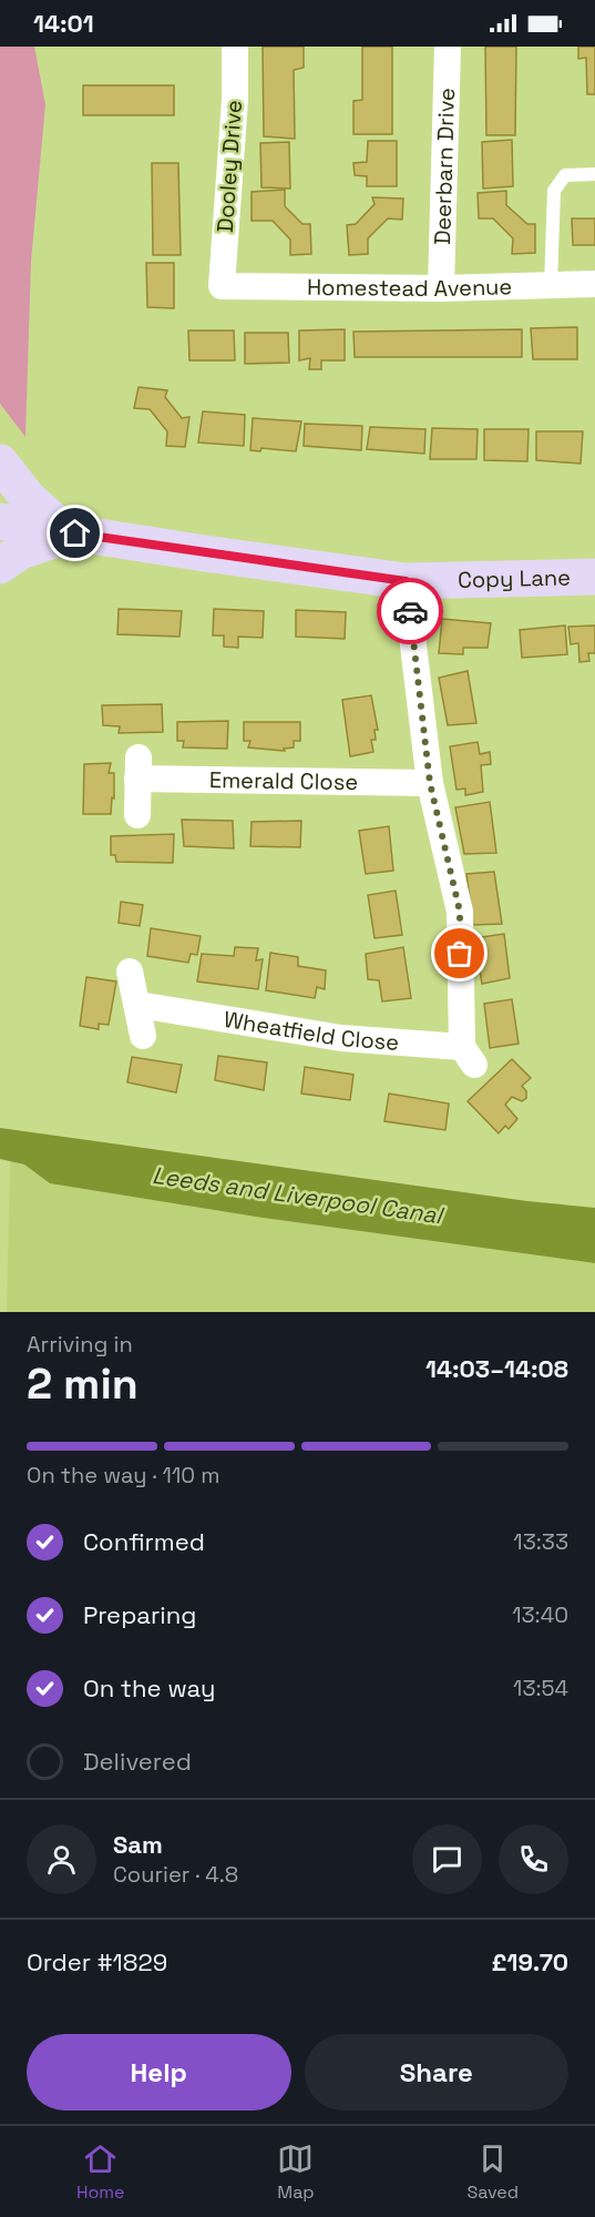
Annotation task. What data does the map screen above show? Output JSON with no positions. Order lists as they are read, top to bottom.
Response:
{
  "streets": {
    "main road": ["Copy Lane"],
    "street": [
      "Dooley Drive",
      "Deerbarn Drive",
      "Homestead Avenue",
      "Emerald Close",
      "Wheatfield Close"
    ]
  },
  "crossings": [
    ["Dooley Drive", "Homestead Avenue"],
    ["Deerbarn Drive", "Homestead Avenue"],
    ["Emerald Close", "Wheatfield Close"]
  ],
  "water": ["Leeds and Liverpool Canal"],
  "page": {
    "status": "14:01",
    "heading": ["2 min", "Arriving in", "14:03–14:08"],
    "panel": [
      "Sam",
      "Courier · 4.8",
      "Order #1829",
      "£19.70"
    ],
    "bar": "On the way · 110 m",
    "list": [
      ["Confirmed", "13:33"],
      ["Preparing", "13:40"],
      ["On the way", "13:54"],
      "Delivered"
    ],
    "buttons": ["Help", "Share"],
    "tabs": ["Home", "Map", "Saved"]
  }
}
